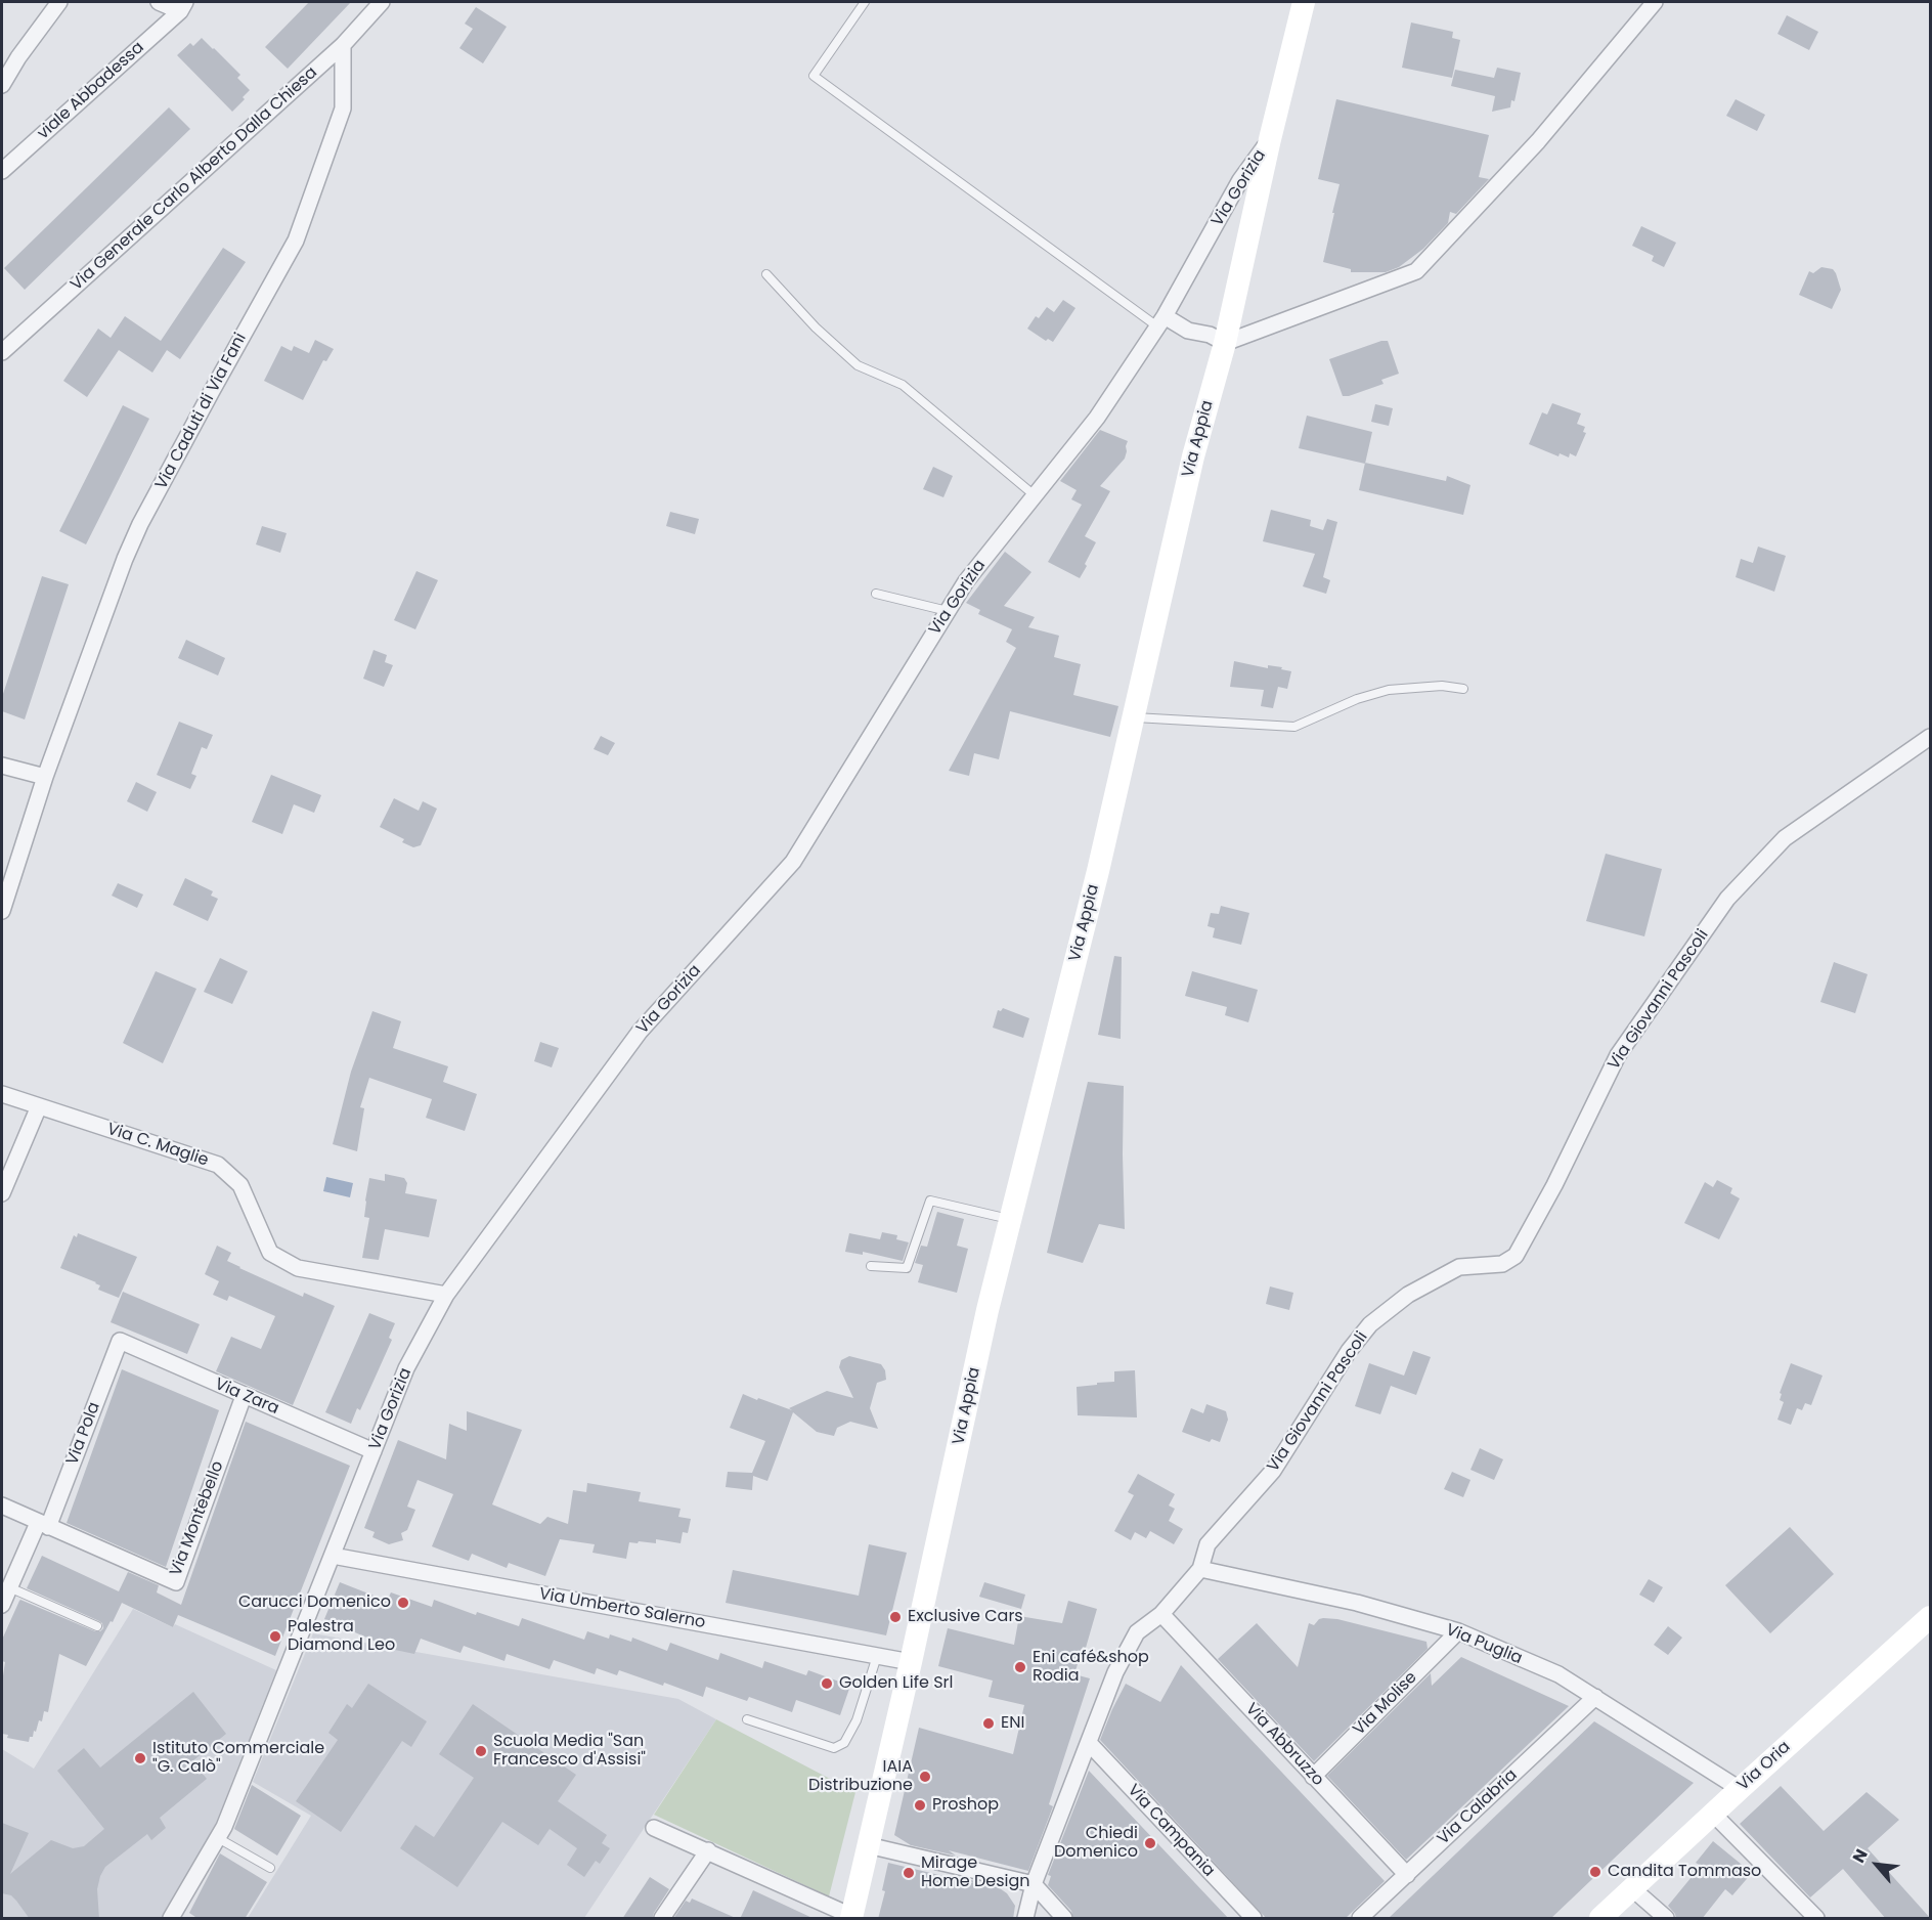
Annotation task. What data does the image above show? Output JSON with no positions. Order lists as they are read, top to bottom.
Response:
{
  "streets": {
    "main road": ["Via Appia", "Via Oria"],
    "street": [
      "viale Abbadessa",
      "Via Generale Carlo Alberto Dalla Chiesa",
      "Via Gorizia",
      "Via Caduti di Via Fani",
      "Via Giovanni Pascoli",
      "Via C. Maglie",
      "Via Zara",
      "Via Pola",
      "Via Montebello",
      "Via Umberto Salerno",
      "Via Puglia",
      "Via Molise",
      "Via Abbruzzo",
      "Via Calabria",
      "Via Campania"
    ]
  },
  "crossings": [
    ["Via Generale Carlo Alberto Dalla Chiesa", "Via Caduti di Via Fani"],
    ["Via Gorizia", "Via Appia"],
    ["Via Gorizia", "Via C. Maglie"],
    ["Via Gorizia", "Via Zara"],
    ["Via Gorizia", "Via Umberto Salerno"],
    ["Via Appia", "Via Umberto Salerno"],
    ["Via Giovanni Pascoli", "Via Puglia"],
    ["Via Giovanni Pascoli", "Via Abbruzzo"],
    ["Via Giovanni Pascoli", "Via Campania"],
    ["Via Zara", "Via Pola"],
    ["Via Zara", "Via Montebello"],
    ["Via Pola", "Via Montebello"],
    ["Via Puglia", "Via Molise"],
    ["Via Puglia", "Via Oria"],
    ["Via Puglia", "Via Calabria"],
    ["Via Molise", "Via Abbruzzo"],
    ["Via Abbruzzo", "Via Calabria"]
  ],
  "places": [
    "Carucci Domenico",
    "Exclusive Cars",
    "Palestra Diamond Leo",
    "Eni café&shop Rodia",
    "Golden Life Srl",
    "ENI",
    "Scuola Media \"San Francesco d'Assisi\"",
    "Istituto Commerciale \"G. Calò\"",
    "IAIA Distribuzione",
    "Proshop",
    "Chiedi Domenico",
    "Candita Tommaso",
    "Mirage Home Design"
  ],
  "north": "top left"
}
